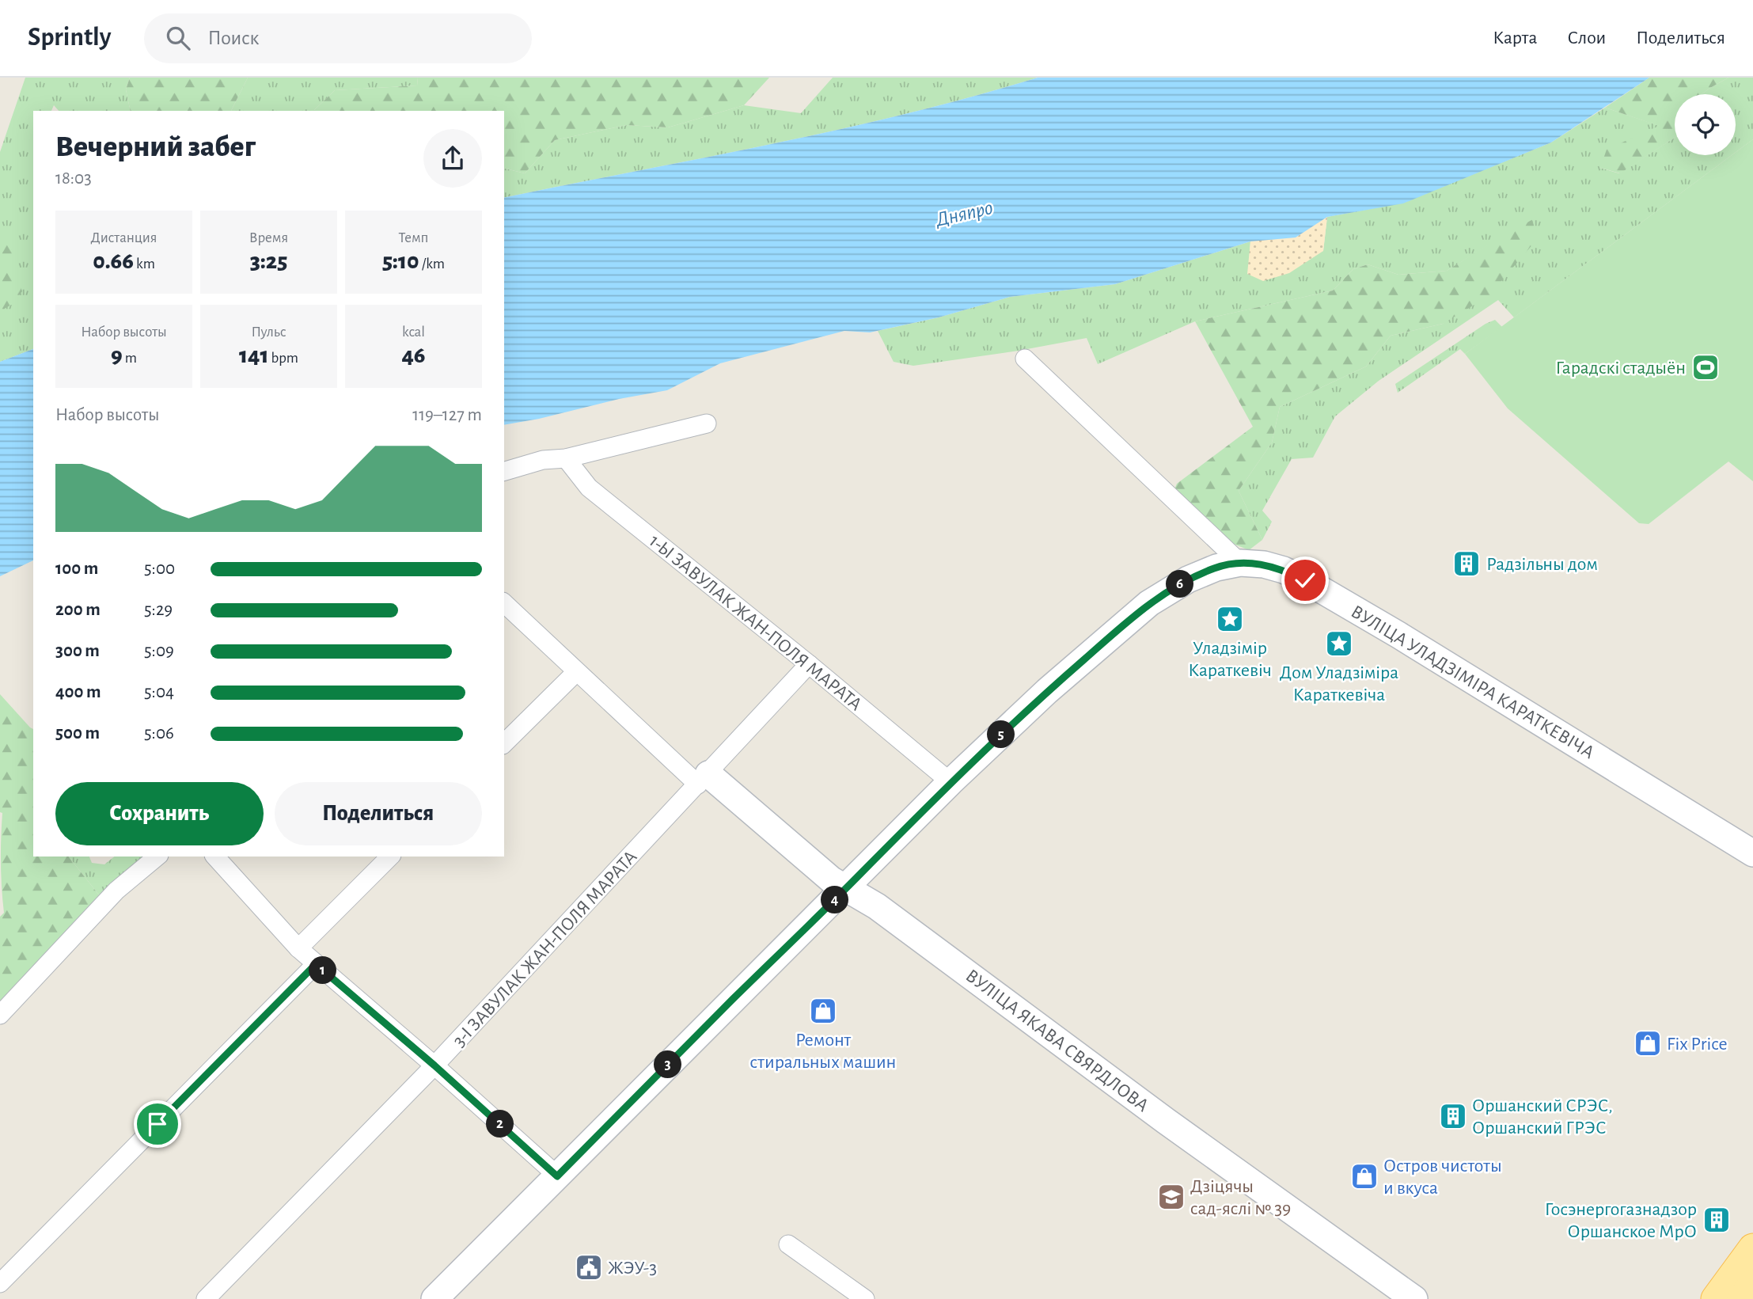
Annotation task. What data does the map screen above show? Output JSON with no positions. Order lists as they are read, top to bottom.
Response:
{
  "streets": {
    "street": [
      "1-Ы ЗАВУЛАК ЖАН-ПОЛЯ МАРАТА",
      "ВУЛІЦА УЛАДЗІМІРА КАРАТКЕВІЧА",
      "3-І ЗАВУЛАК ЖАН-ПОЛЯ МАРАТА",
      "ВУЛІЦА ЯКАВА СВЯРДЛОВА"
    ]
  },
  "crossings": [
    ["1-Ы ЗАВУЛАК ЖАН-ПОЛЯ МАРАТА", "ВУЛІЦА УЛАДЗІМІРА КАРАТКЕВІЧА"],
    ["1-Ы ЗАВУЛАК ЖАН-ПОЛЯ МАРАТА", "3-І ЗАВУЛАК ЖАН-ПОЛЯ МАРАТА"],
    ["ВУЛІЦА УЛАДЗІМІРА КАРАТКЕВІЧА", "ВУЛІЦА ЯКАВА СВЯРДЛОВА"],
    ["3-І ЗАВУЛАК ЖАН-ПОЛЯ МАРАТА", "ВУЛІЦА ЯКАВА СВЯРДЛОВА"]
  ],
  "water": ["Дняпро"],
  "places": {
    "sports": ["Гарадскі стадыён"],
    "building": ["Радзільны дом", "Оршанский СРЭС, Оршанский ГРЭС", "Госэнергогазнадзор Оршанское МрО"],
    "place": ["Уладзімір Караткевіч", "Дом Уладзіміра Караткевіча"],
    "shop": ["Ремонт стиральных машин", "Fix Price", "Остров чистоты и вкуса"],
    "school or university": ["Дзіцячы сад-яслі № 39"],
    "public building": ["ЖЭУ-3"]
  },
  "page": {
    "header": "Sprintly",
    "search": "Поиск",
    "nav": ["Карта", "Слои", "Поделиться"],
    "heading": ["Вечерний забег", "18:03"],
    "stats": [
      ["Дистанция", "0.66 km"],
      ["Время", "3:25"],
      ["Темп", "5:10 /km"],
      ["Набор высоты", "9 m"],
      ["Пульс", "141 bpm"],
      ["kcal", "46"]
    ],
    "chart": ["Набор высоты", "119–127 m"],
    "list": [
      {
        "name": "100 m",
        "note": "5:00"
      },
      {
        "name": "200 m",
        "note": "5:29"
      },
      {
        "name": "300 m",
        "note": "5:09"
      },
      {
        "name": "400 m",
        "note": "5:04"
      },
      {
        "name": "500 m",
        "note": "5:06"
      }
    ],
    "pins": [
      "6",
      "5",
      "4",
      "1",
      "3",
      "2"
    ],
    "buttons": ["Сохранить", "Поделиться"]
  }
}
